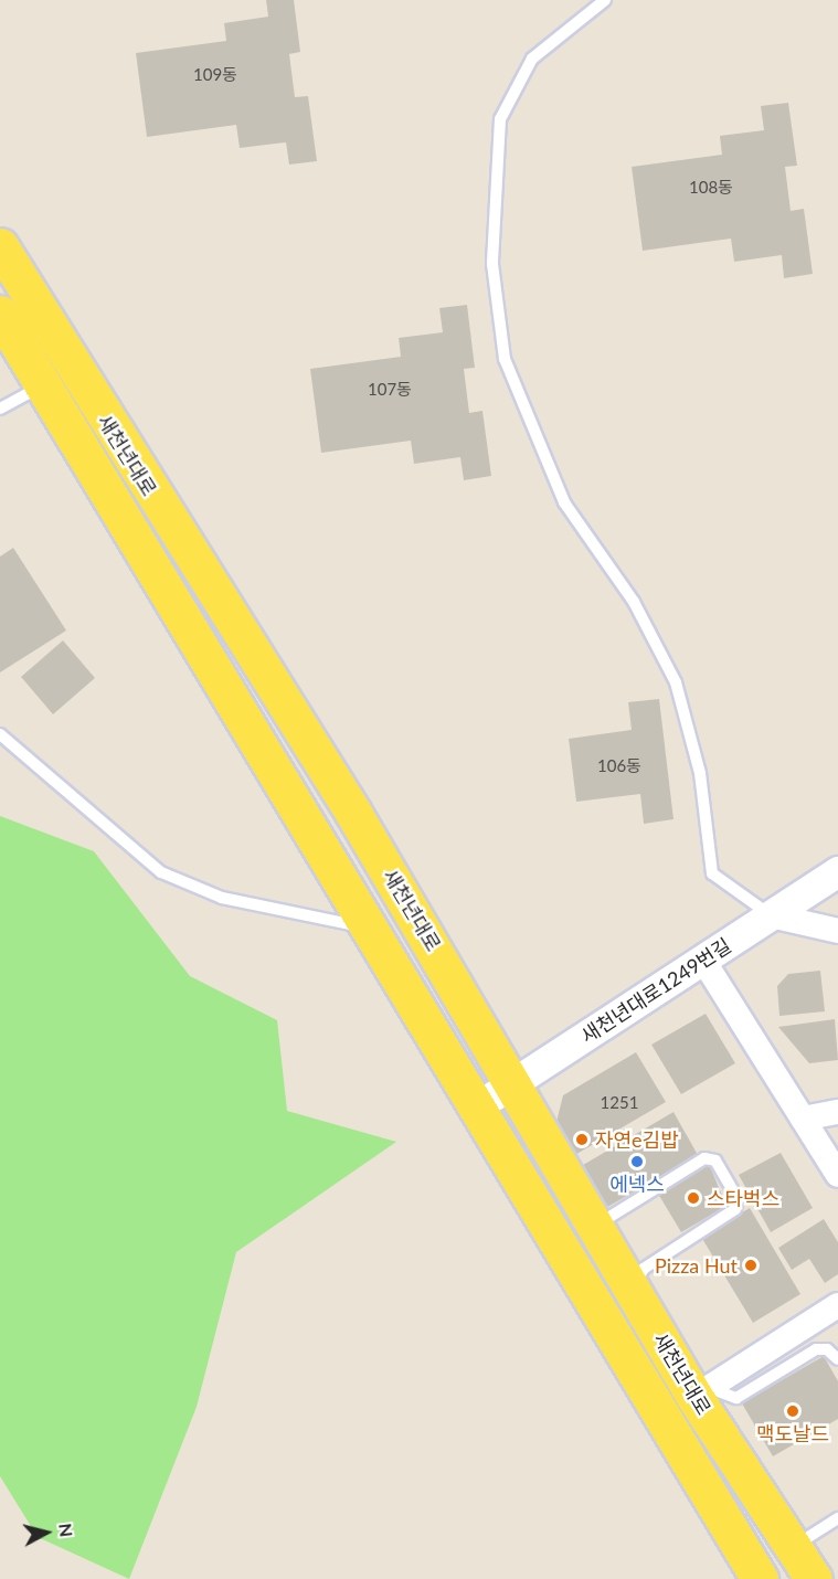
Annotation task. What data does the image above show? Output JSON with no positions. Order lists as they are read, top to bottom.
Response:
{
  "streets": {
    "main road": ["새천년대로"],
    "street": ["새천년대로1249번길"]
  },
  "crossings": [
    ["새천년대로", "새천년대로1249번길"]
  ],
  "places": [
    "자연e김밥",
    "에넥스",
    "스타벅스",
    "Pizza Hut",
    "맥도날드"
  ],
  "house_numbers": [
    "109동",
    "108동",
    "107동",
    "106동",
    "1251"
  ],
  "north": "right"
}
